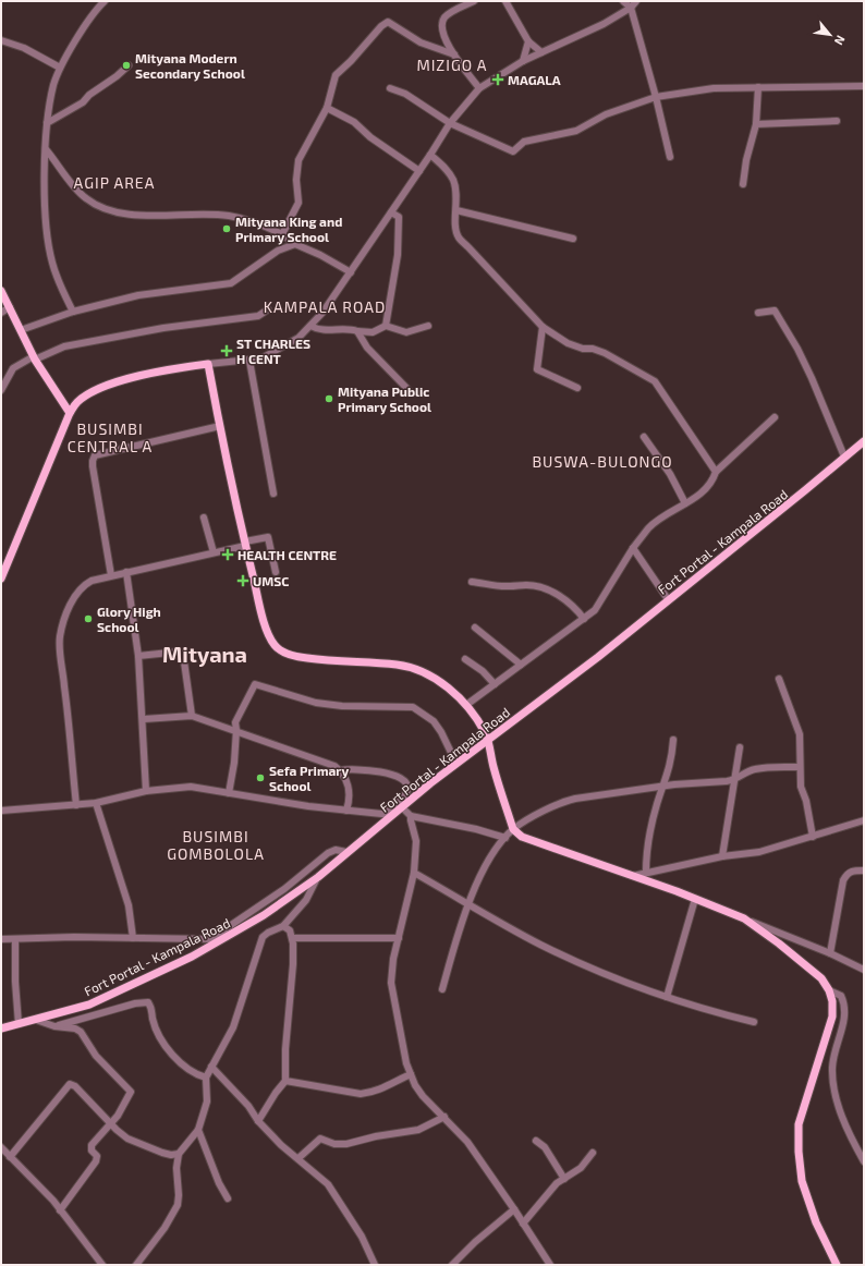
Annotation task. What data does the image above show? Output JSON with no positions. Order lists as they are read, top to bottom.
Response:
{
  "streets": {
    "main road": ["Fort Portal - Kampala Road"]
  },
  "districts": [
    "MIZIGO A",
    "AGIP AREA",
    "KAMPALA ROAD",
    "BUSIMBI CENTRAL A",
    "BUSWA-BULONGO",
    "Mityana",
    "BUSIMBI GOMBOLOLA"
  ],
  "places": {
    "other": [
      "Mityana Modern Secondary School",
      "Mityana King and Primary School",
      "Mityana Public Primary School",
      "Glory High School",
      "Sefa Primary School"
    ],
    "health": [
      "MAGALA",
      "ST CHARLES H CENT",
      "HEALTH CENTRE",
      "UMSC"
    ]
  },
  "north": "bottom right"
}
